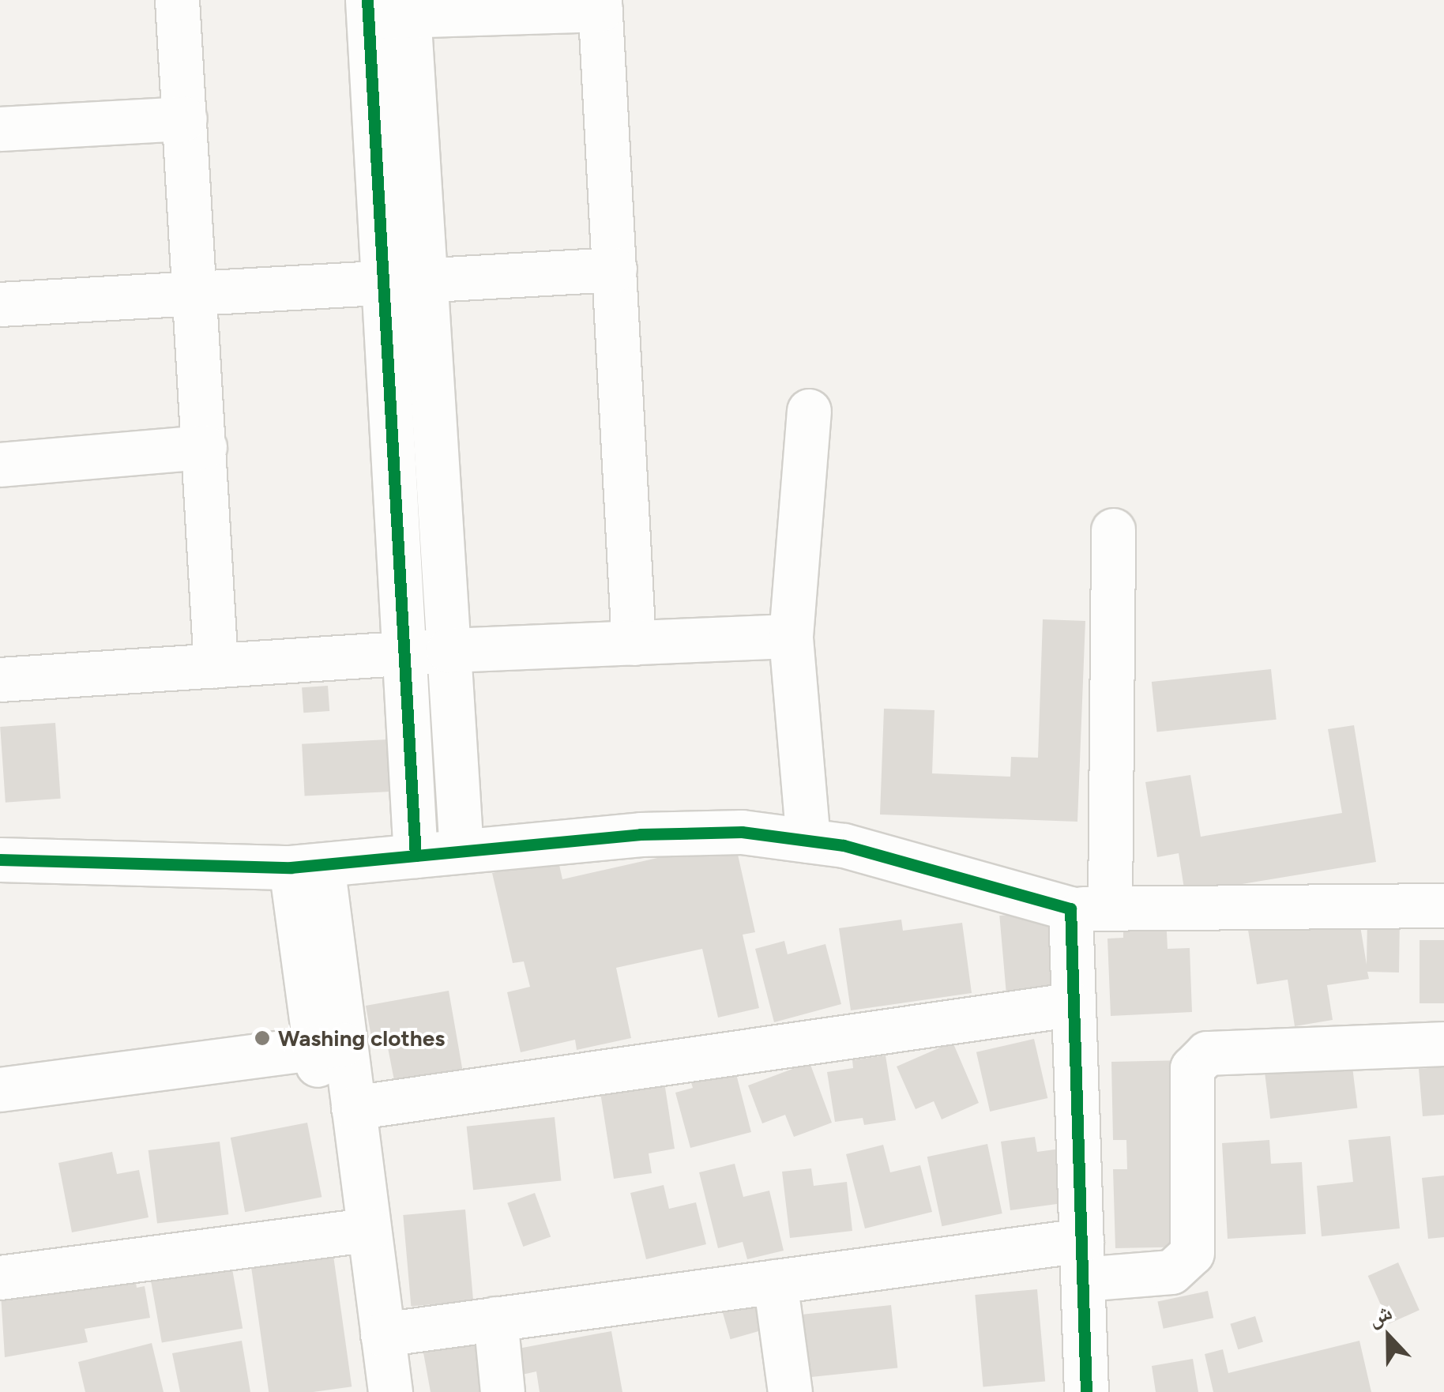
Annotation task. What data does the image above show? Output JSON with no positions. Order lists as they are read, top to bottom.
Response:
{
  "places": ["Washing clothes"],
  "north": "top"
}
